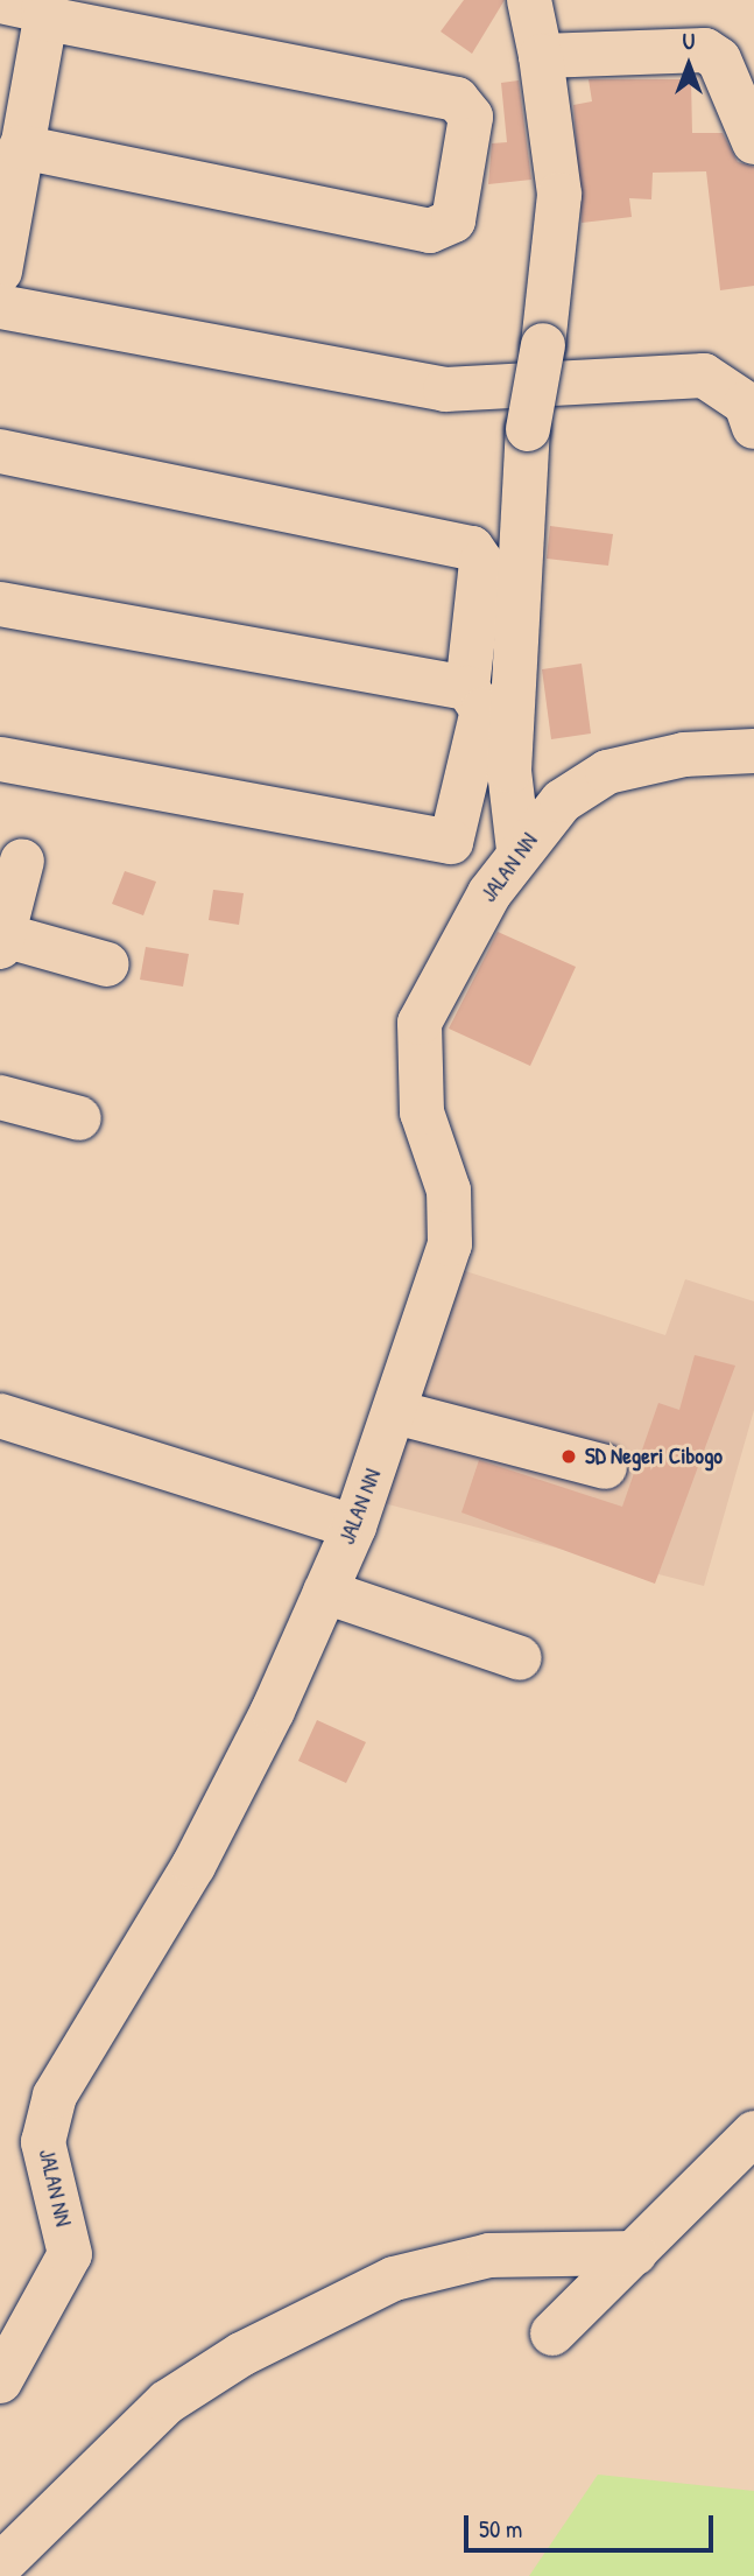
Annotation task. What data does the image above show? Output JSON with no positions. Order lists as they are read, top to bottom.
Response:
{
  "streets": {
    "street": ["JALAN NN"]
  },
  "places": ["SD Negeri Cibogo"],
  "scale_bar": "50 m",
  "north": "top"
}
